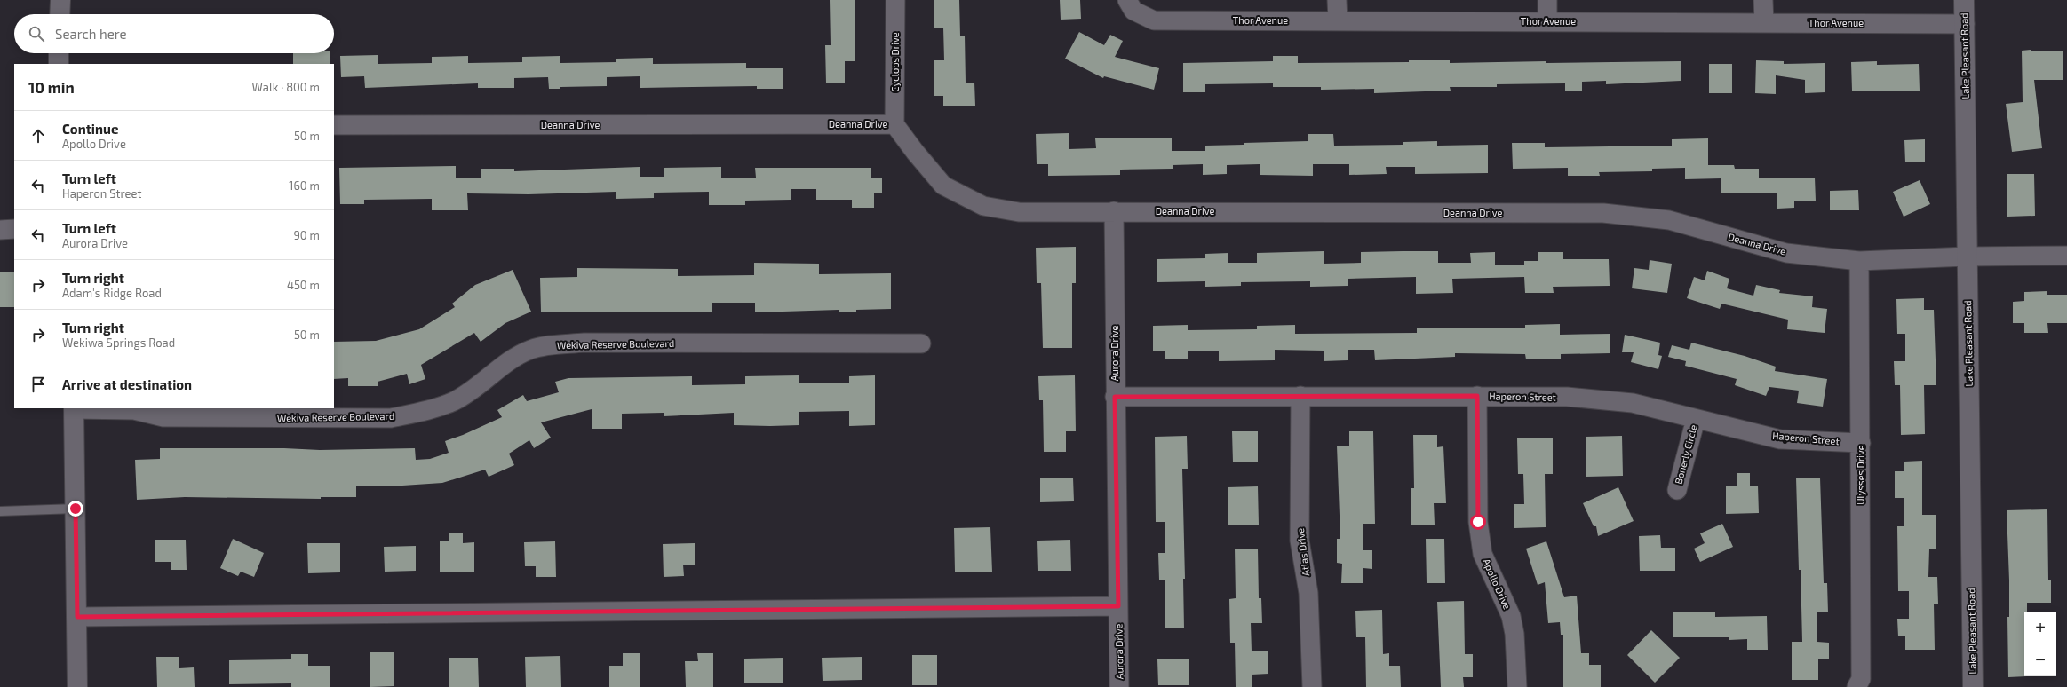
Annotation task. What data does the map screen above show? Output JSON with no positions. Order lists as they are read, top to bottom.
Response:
{
  "streets": {
    "street": [
      "Thor Avenue",
      "Lake Pleasant Road",
      "Cyclops Drive",
      "Deanna Drive",
      "Wekiva Reserve Boulevard",
      "Aurora Drive",
      "Haperon Street",
      "Bonerly Circle",
      "Ulysses Drive",
      "Atlas Drive",
      "Apollo Drive"
    ]
  },
  "crossings": [
    ["Thor Avenue", "Lake Pleasant Road"],
    ["Lake Pleasant Road", "Deanna Drive"],
    ["Cyclops Drive", "Deanna Drive"],
    ["Deanna Drive", "Aurora Drive"],
    ["Deanna Drive", "Ulysses Drive"],
    ["Aurora Drive", "Haperon Street"],
    ["Haperon Street", "Bonerly Circle"],
    ["Haperon Street", "Ulysses Drive"],
    ["Haperon Street", "Atlas Drive"],
    ["Haperon Street", "Apollo Drive"]
  ],
  "page": {
    "search": "Search here",
    "heading": ["10 min", "Walk · 800 m"],
    "list": [
      ["Continue", "Apollo Drive", "50 m"],
      ["Turn left", "Haperon Street", "160 m"],
      ["Turn left", "Aurora Drive", "90 m"],
      ["Turn right", "Adam's Ridge Road", "450 m"],
      ["Turn right", "Wekiwa Springs Road", "50 m"],
      "Arrive at destination"
    ],
    "map_buttons": ["+", "−"]
  }
}
